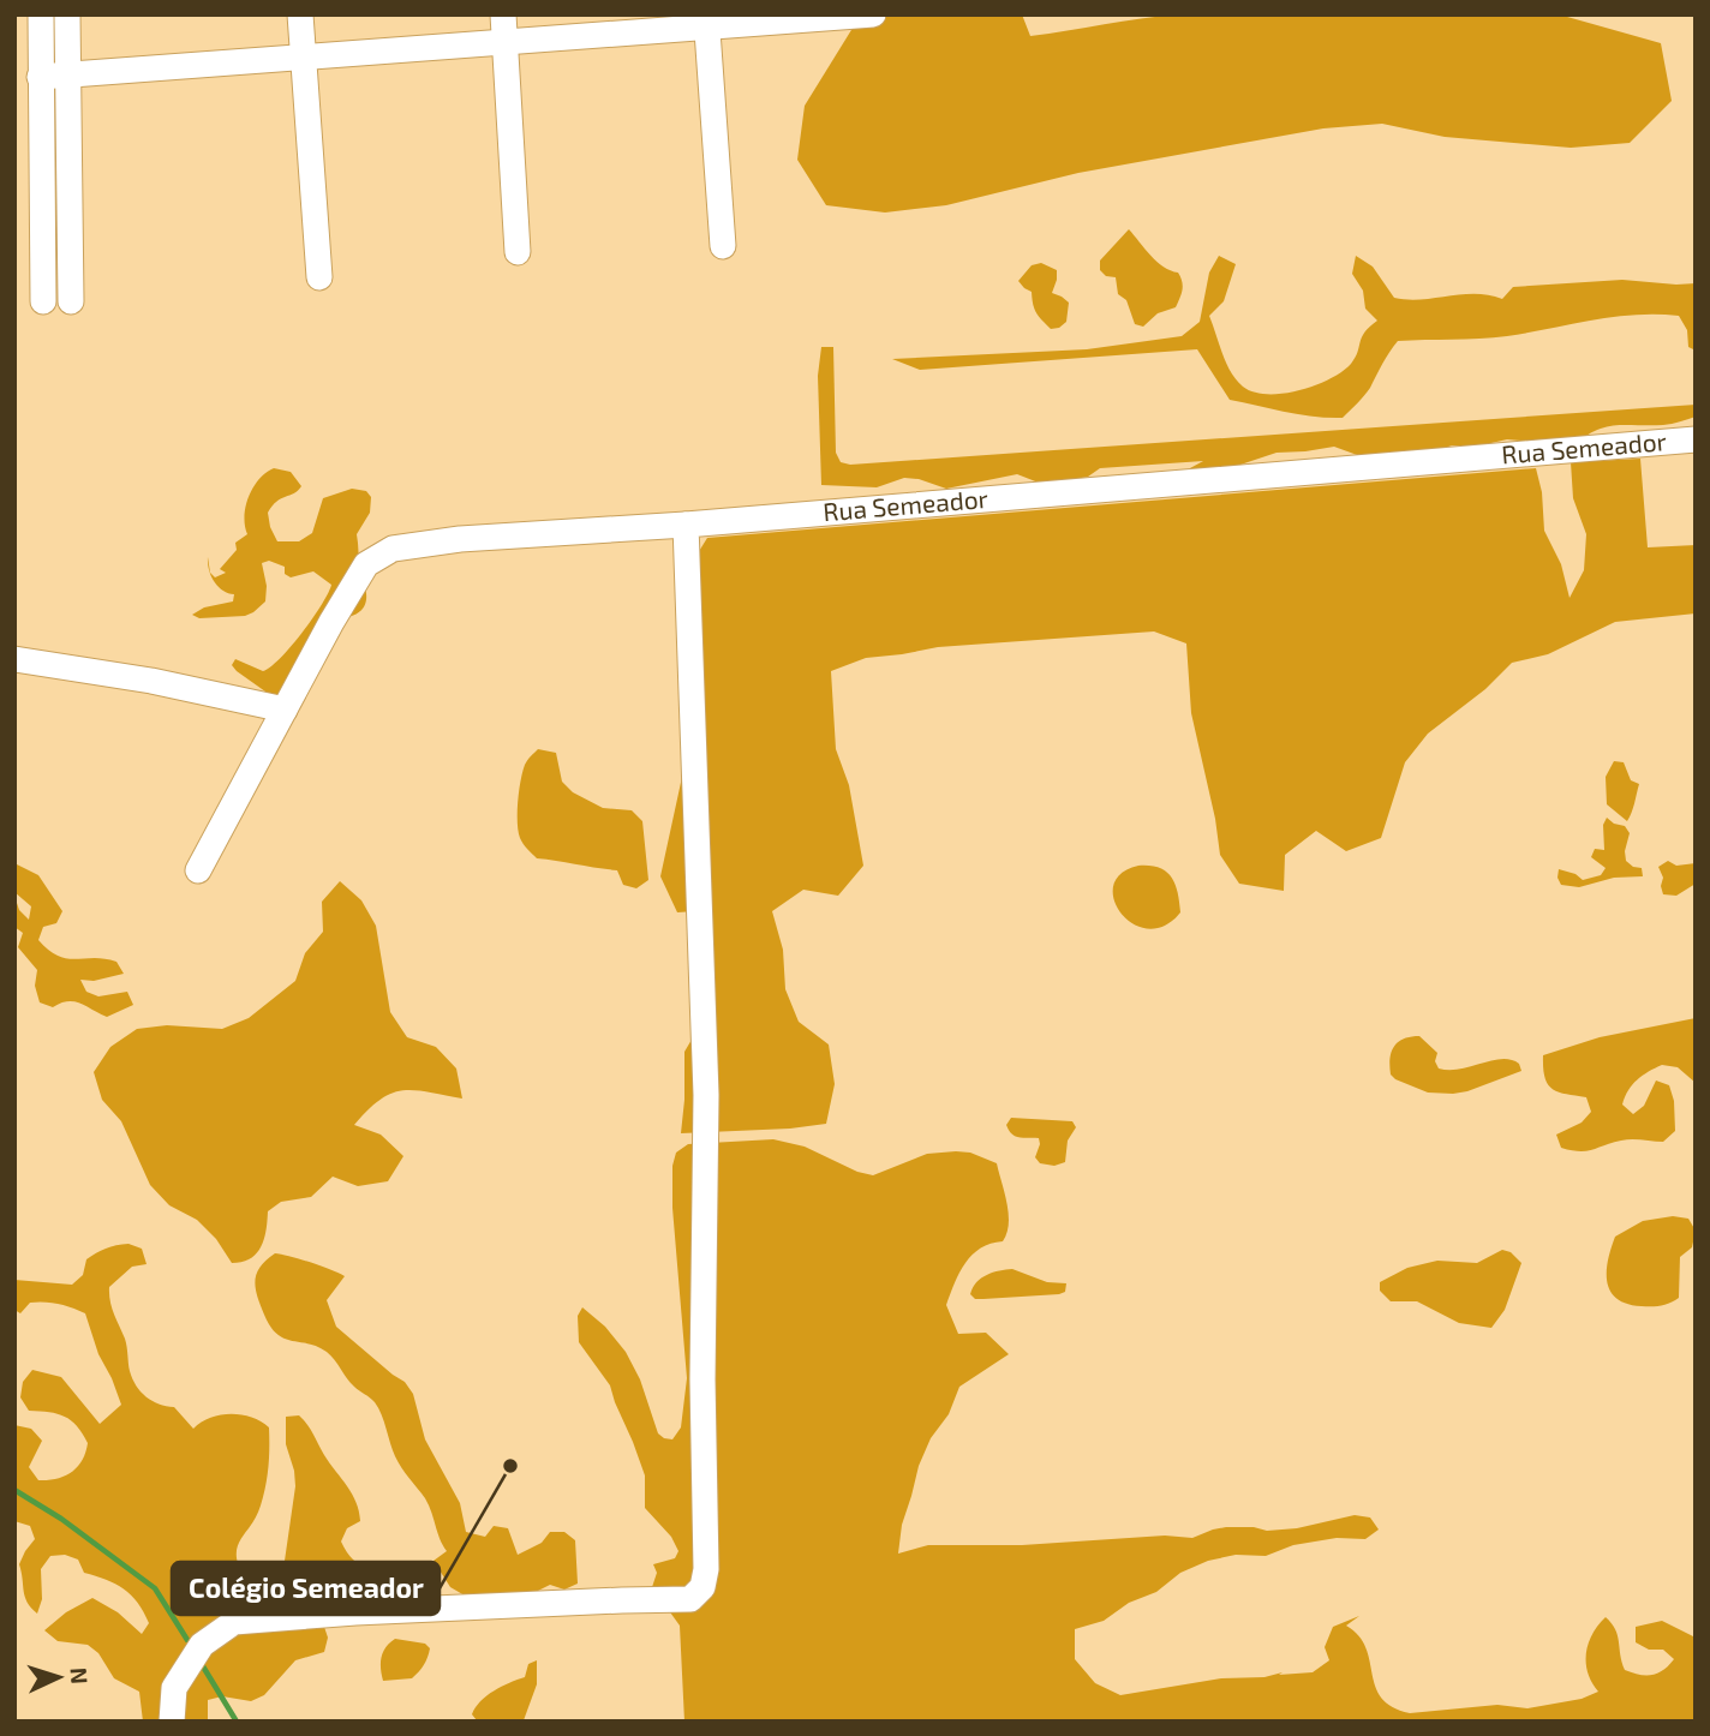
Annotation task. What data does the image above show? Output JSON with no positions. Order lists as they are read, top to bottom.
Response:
{
  "streets": {
    "street": ["Rua Semeador"]
  },
  "places": ["Colégio Semeador"],
  "north": "right"
}
